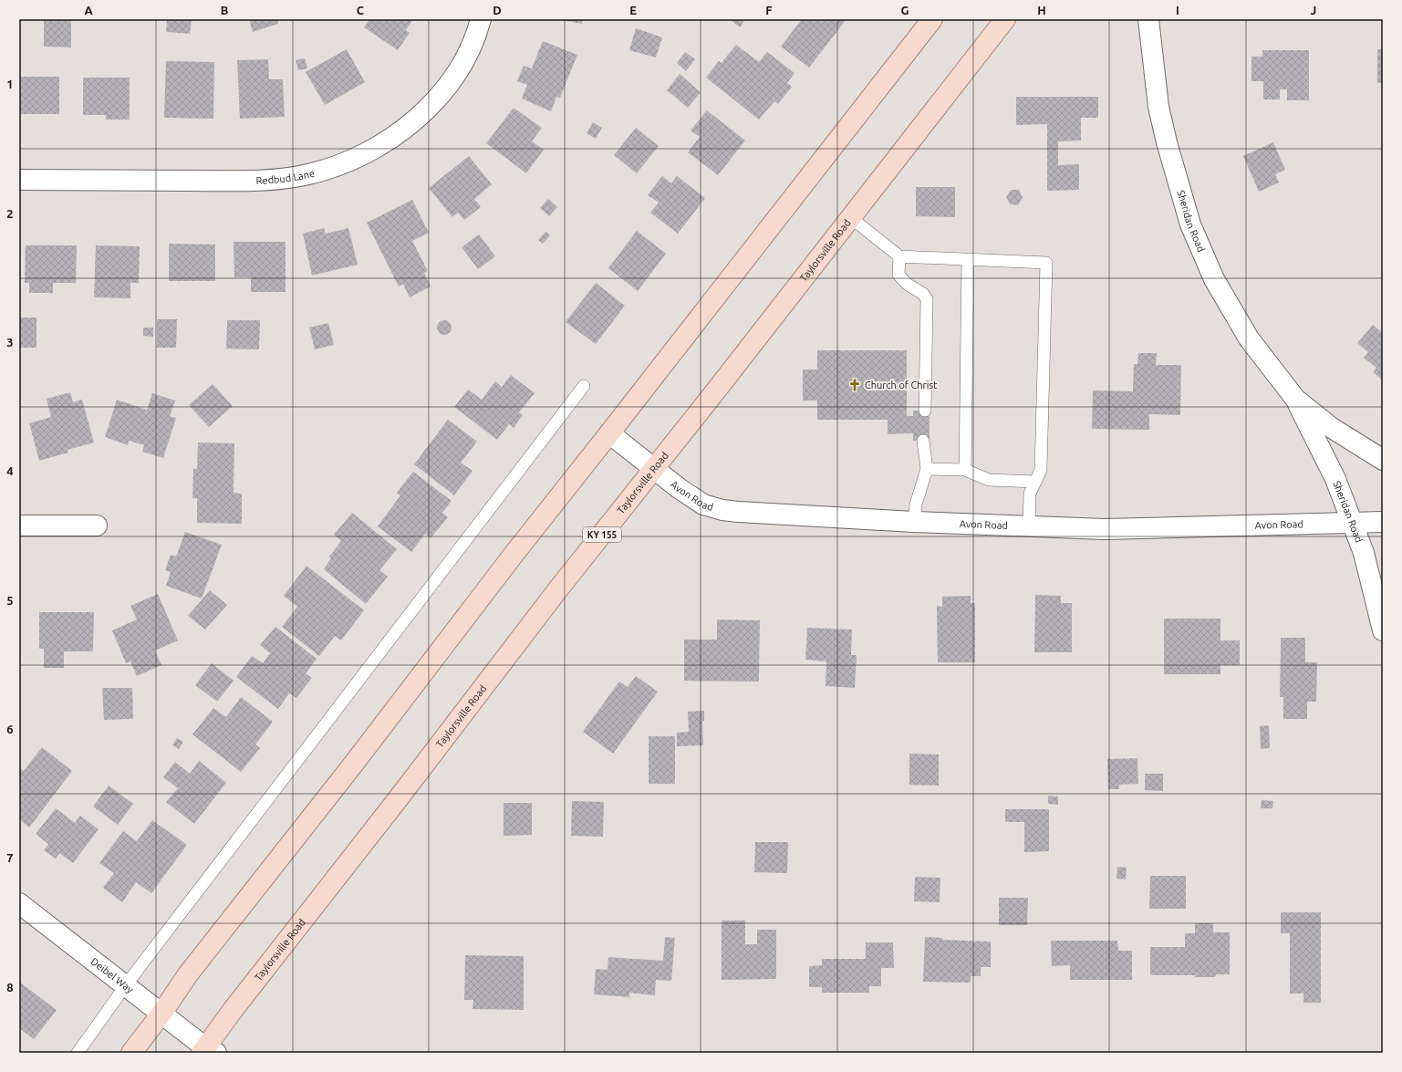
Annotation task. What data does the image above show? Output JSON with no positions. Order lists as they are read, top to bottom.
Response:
{
  "streets": {
    "main road": ["Taylorsville Road", "KY 155"],
    "street": [
      "Redbud Lane",
      "Sheridan Road",
      "Avon Road",
      "Deibel Way"
    ]
  },
  "crossings": [
    ["Sheridan Road", "Avon Road"],
    ["Taylorsville Road", "Avon Road"],
    ["Taylorsville Road", "Deibel Way"]
  ],
  "places": {
    "church": ["Church of Christ"]
  },
  "grid": {
    "columns": [
      "A",
      "B",
      "C",
      "D",
      "E",
      "F",
      "G",
      "H",
      "I",
      "J"
    ],
    "rows": [
      "1",
      "2",
      "3",
      "4",
      "5",
      "6",
      "7",
      "8"
    ]
  }
}
